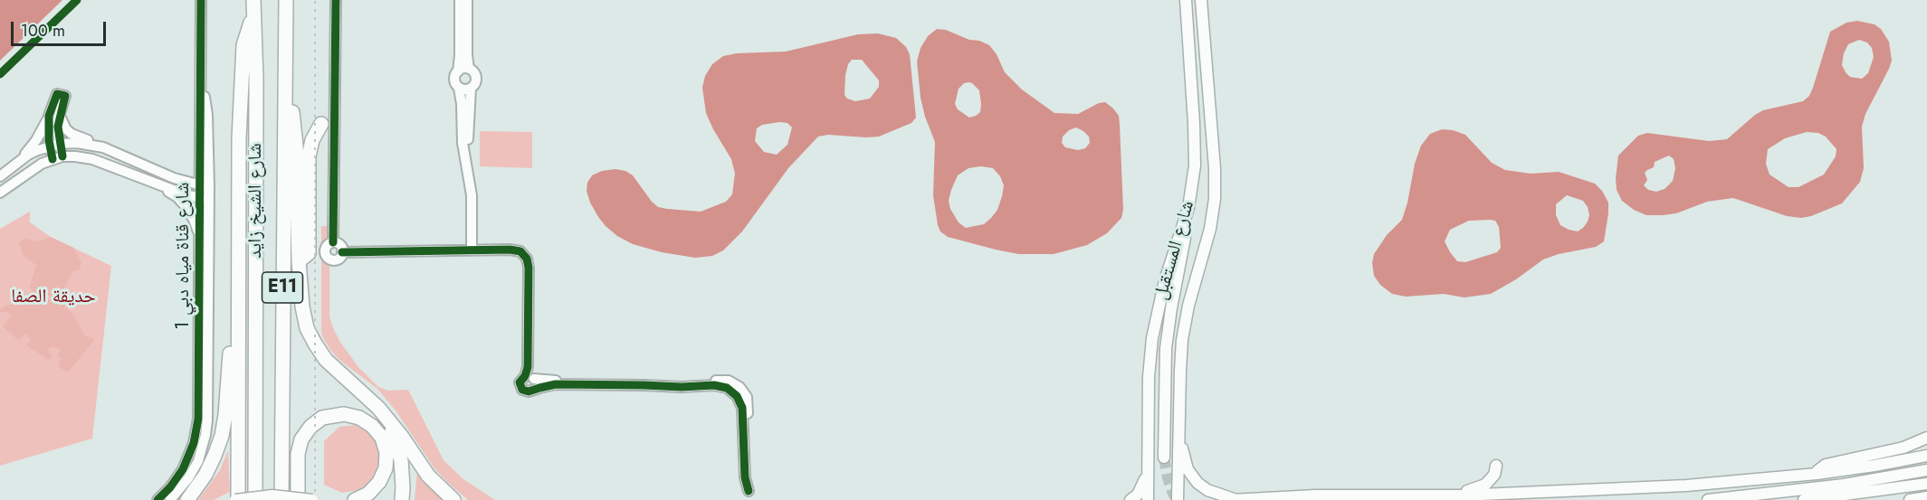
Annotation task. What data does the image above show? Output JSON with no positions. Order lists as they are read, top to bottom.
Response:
{
  "streets": {
    "highway": ["شارع الشيخ زايد", "E11"],
    "main road": ["شارع المستقبل"],
    "street": ["شارع قناة مياه دبي 1"]
  },
  "parks": ["حديقة الصفا"],
  "scale_bar": "100 m"
}
